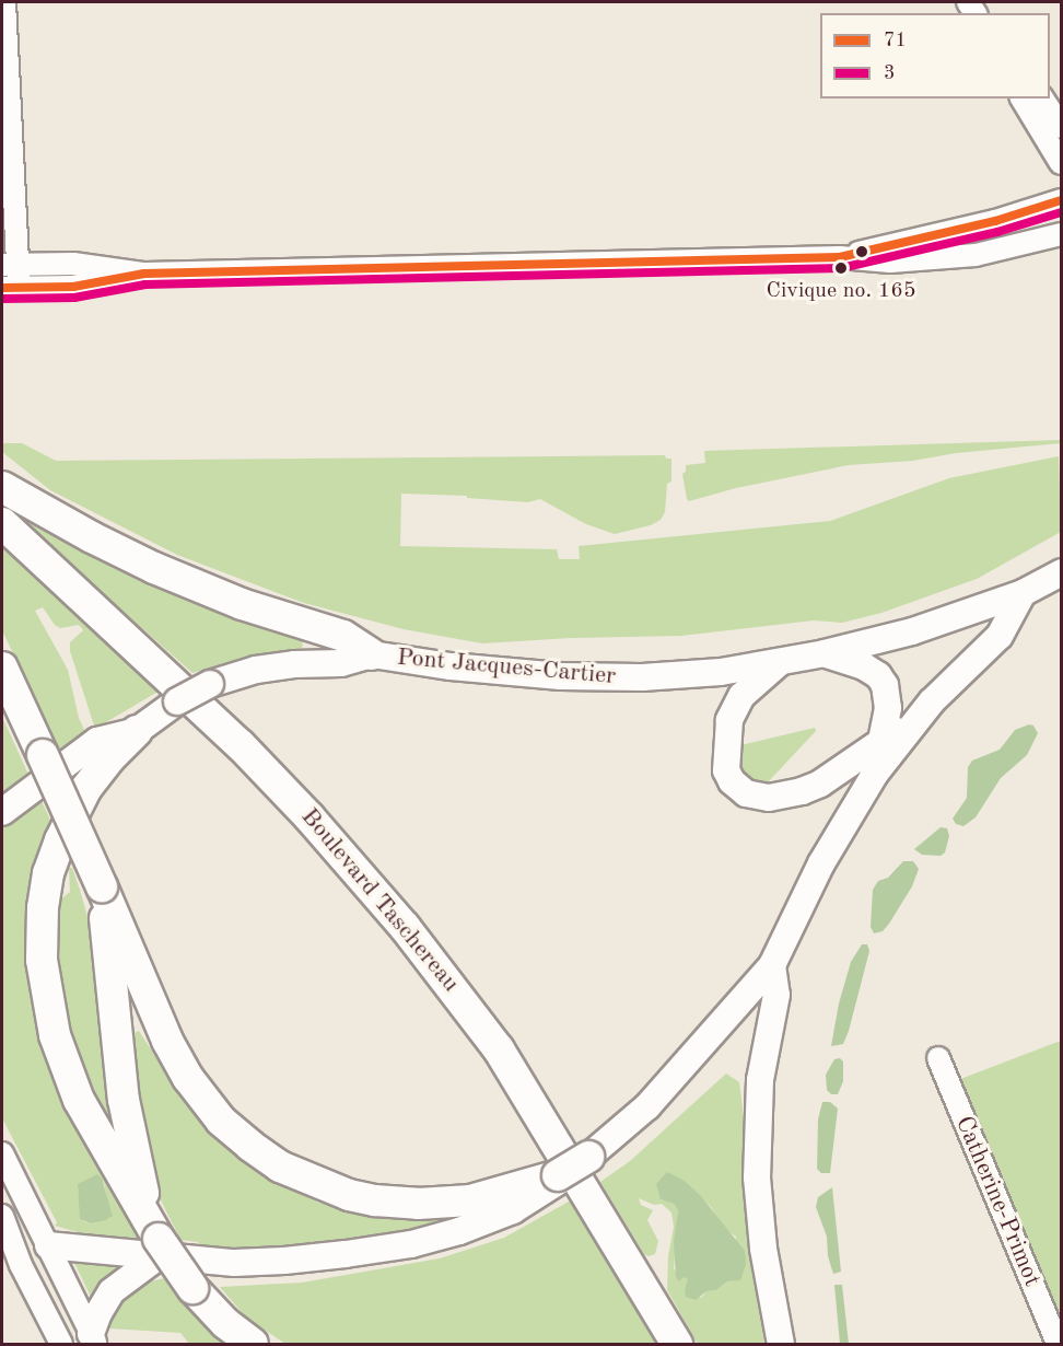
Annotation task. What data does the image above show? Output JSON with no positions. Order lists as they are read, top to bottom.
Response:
{
  "streets": {
    "highway": ["Boulevard Taschereau"],
    "main road": ["Pont Jacques-Cartier"],
    "street": ["Catherine-Primot"]
  },
  "places": ["Civique no. 165"],
  "lines": ["transit line 71", "transit line 3"],
  "legend": ["71", "3"]
}
